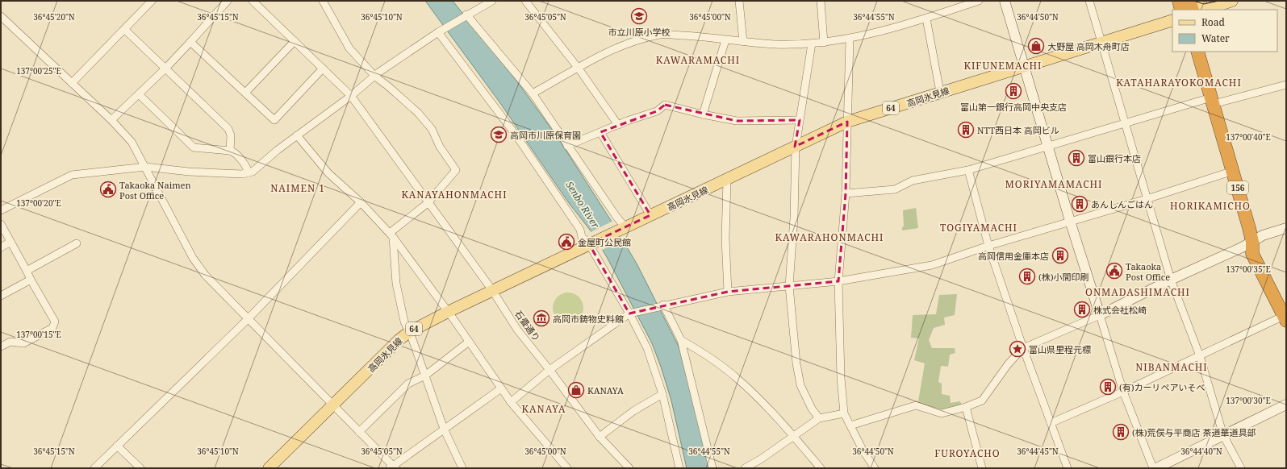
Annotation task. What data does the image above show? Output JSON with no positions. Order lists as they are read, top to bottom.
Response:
{
  "streets": {
    "highway": ["156"],
    "main road": ["高岡氷見線", "64"],
    "street": ["石畳通り"]
  },
  "crossings": [
    ["高岡氷見線", "64"],
    ["高岡氷見線", "石畳通り"]
  ],
  "districts": [
    "KAWARAMACHI",
    "KIFUNEMACHI",
    "KATAHARAYOKOMACHI",
    "MORIYAMAMACHI",
    "NAIMEN 1",
    "KANAYAHONMACHI",
    "HORIKAMICHO",
    "TOGIYAMACHI",
    "KAWARAHONMACHI",
    "ONMADASHIMACHI",
    "NIBANMACHI",
    "KANAYA",
    "FUROYACHO"
  ],
  "water": ["Senbo River"],
  "places": {
    "school or university": ["市立川原小学校", "高岡市川原保育園"],
    "shop": ["大野屋 高岡木舟町店", "KANAYA"],
    "building": [
      "富山第一銀行高岡中央支店",
      "NTT西日本 高岡ビル",
      "富山銀行本店",
      "あんしんごはん",
      "高岡信用金庫本店",
      "(株)小間印刷",
      "株式会社松崎",
      "(有)カーリペアいそべ",
      "(株)荒俣与平商店 茶道華道具部"
    ],
    "public building": ["Takaoka Naimen Post Office", "金屋町公民館", "Takaoka Post Office"],
    "museum": ["高岡市鋳物史料館"],
    "place": ["富山県里程元標"]
  },
  "legend": ["Road", "Water"],
  "coordinates": [
    "36°45'15\"N",
    "36°45'10\"N",
    "36°45'05\"N",
    "36°45'00\"N",
    "36°44'55\"N",
    "36°44'50\"N",
    "36°45'20\"N",
    "137°00'25\"E",
    "137°00'40\"E",
    "137°00'20\"E",
    "137°00'35\"E",
    "137°00'15\"E",
    "137°00'30\"E",
    "36°44'45\"N",
    "36°44'40\"N"
  ]
}
